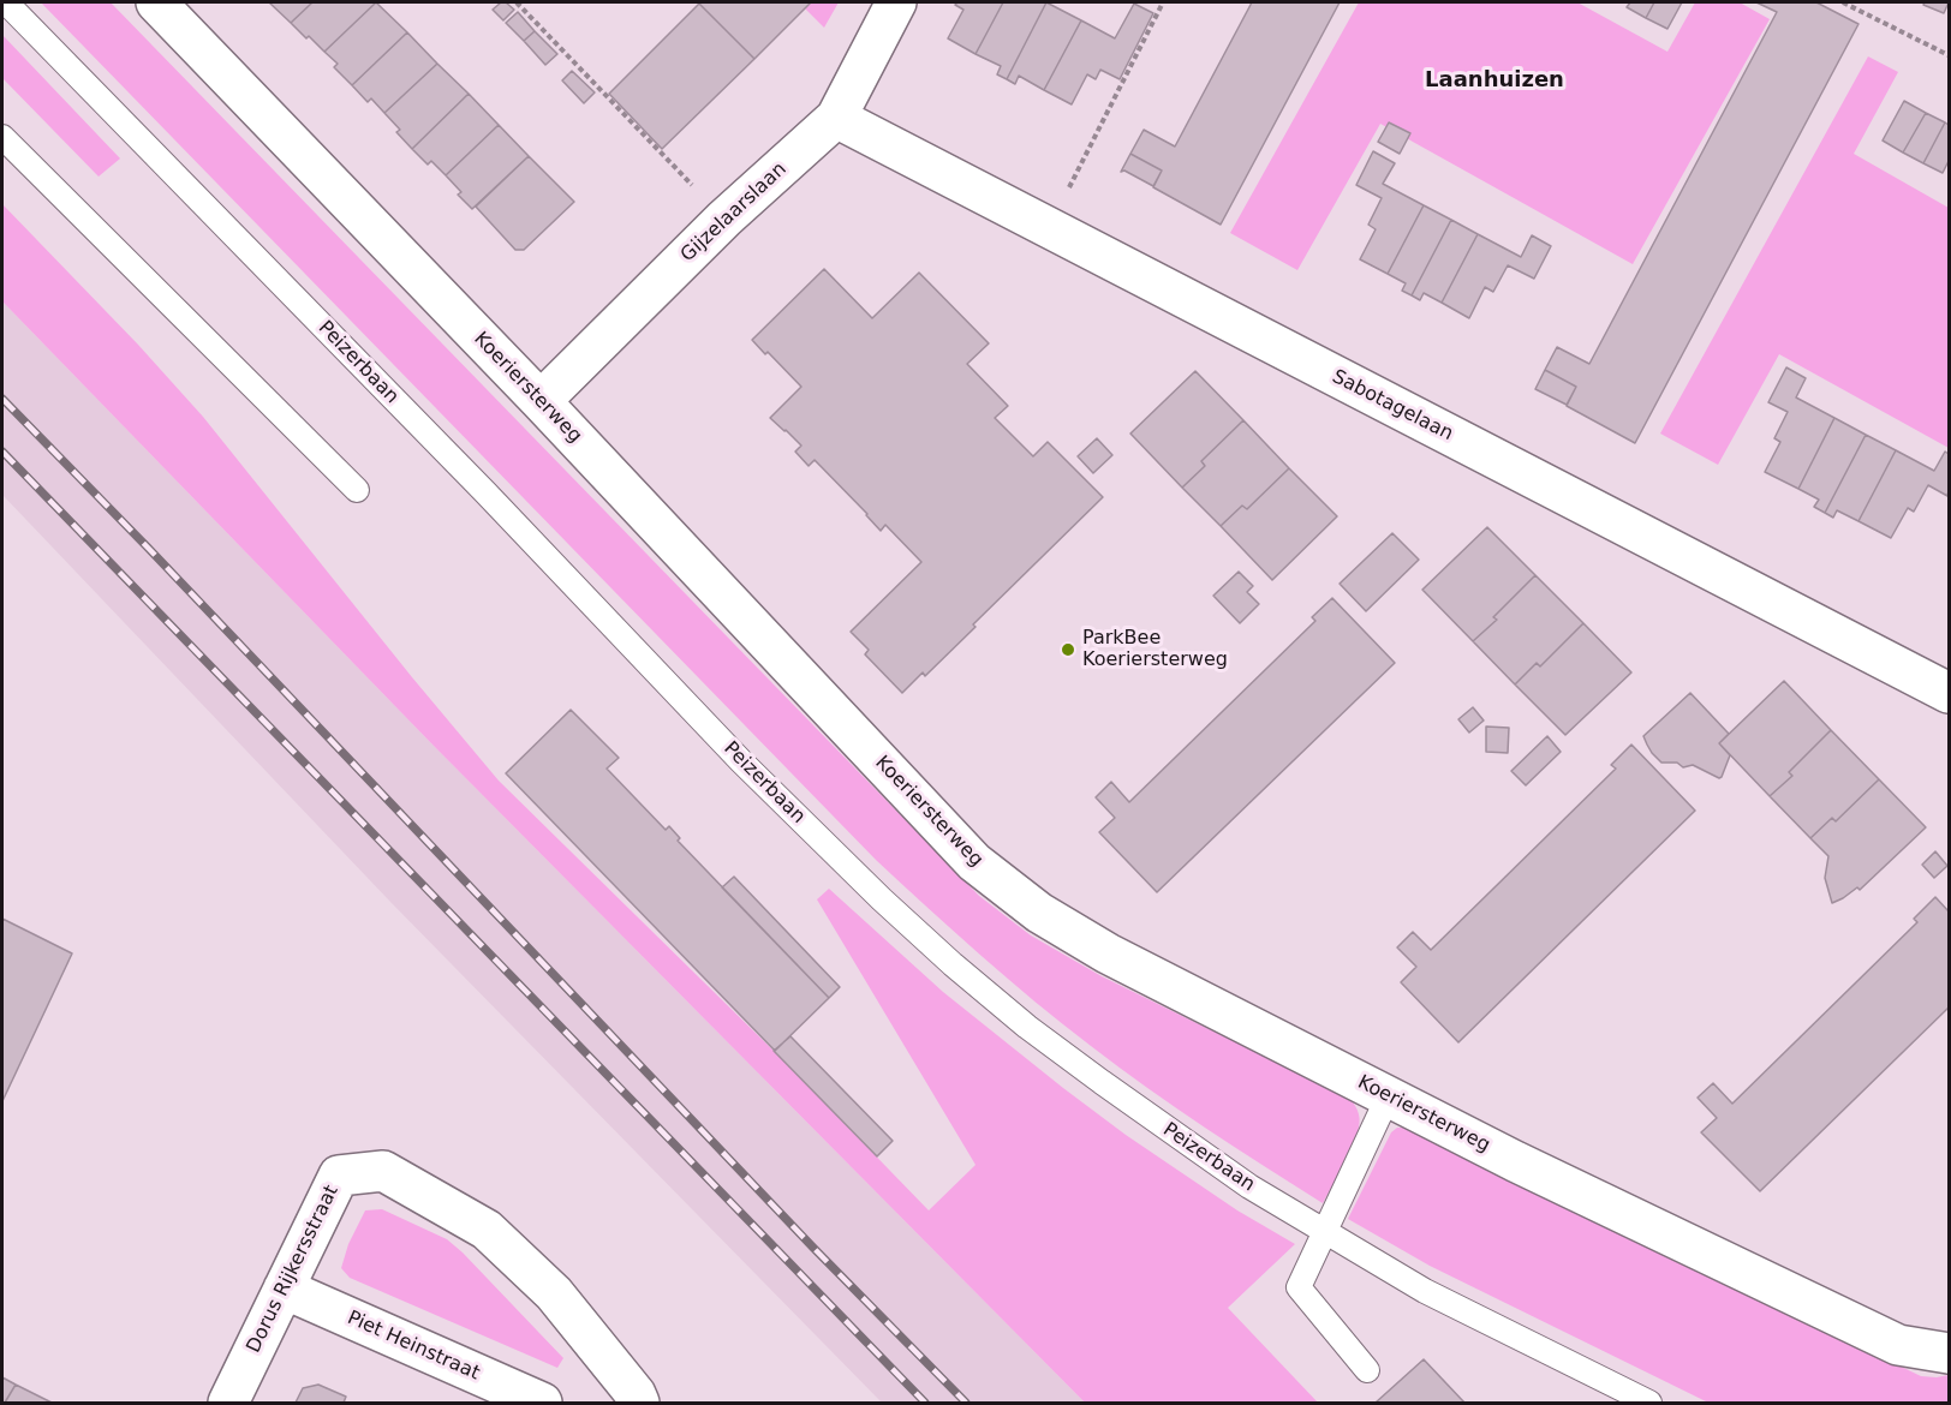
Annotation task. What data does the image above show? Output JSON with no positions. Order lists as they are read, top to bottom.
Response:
{
  "streets": {
    "street": [
      "Gijzelaarslaan",
      "Koeriersterweg",
      "Sabotagelaan",
      "Dorus Rijkersstraat",
      "Piet Heinstraat"
    ],
    "lane": ["Peizerbaan"]
  },
  "crossings": [
    ["Gijzelaarslaan", "Koeriersterweg"],
    ["Gijzelaarslaan", "Sabotagelaan"],
    ["Dorus Rijkersstraat", "Piet Heinstraat"]
  ],
  "districts": ["Laanhuizen"],
  "places": ["ParkBee Koeriersterweg"]
}
